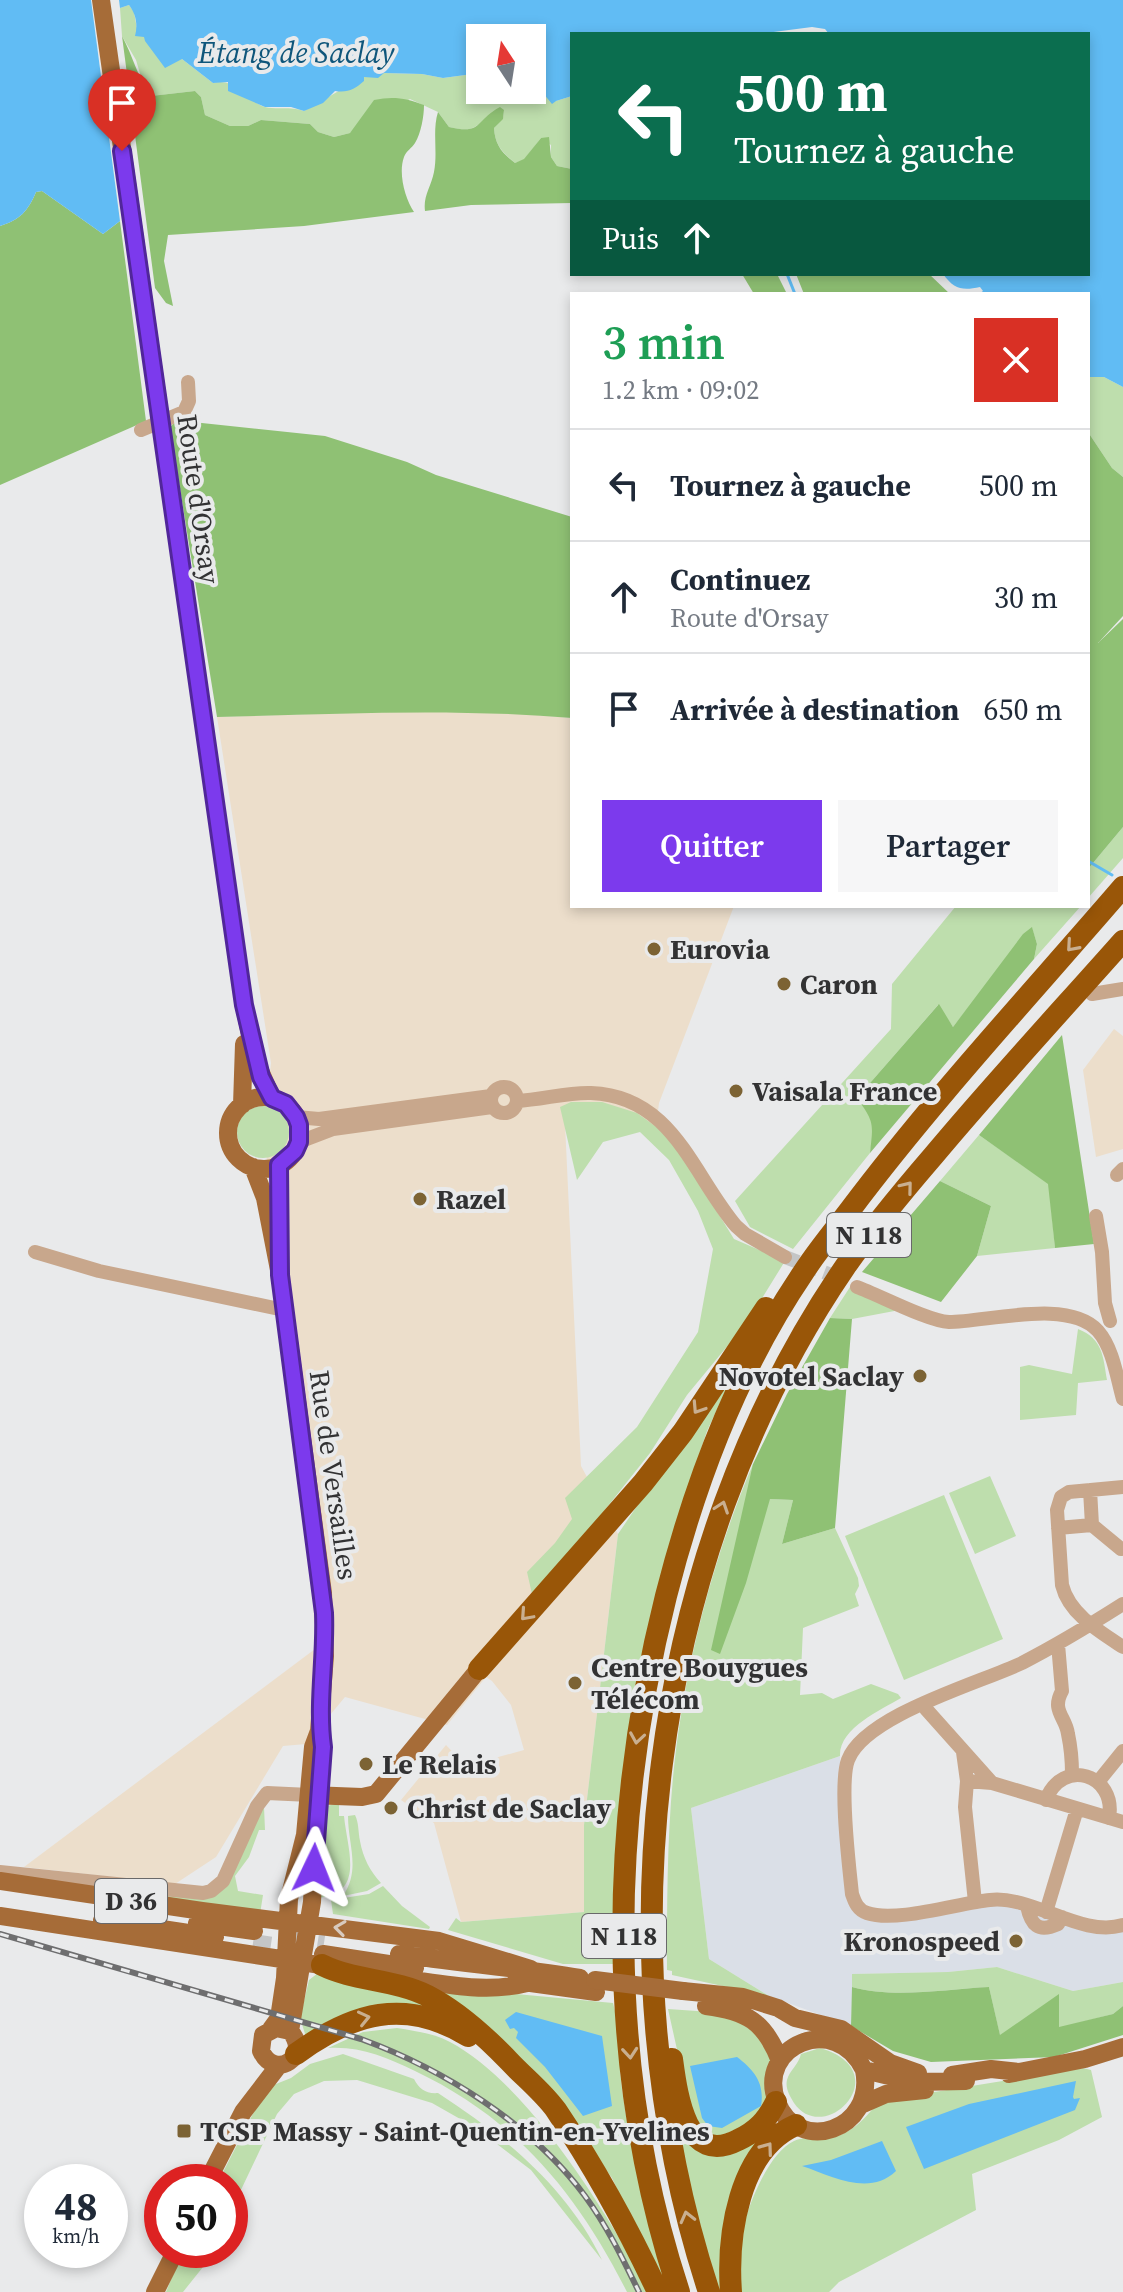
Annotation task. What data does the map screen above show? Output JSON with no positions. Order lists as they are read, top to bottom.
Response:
{
  "streets": {
    "highway": ["N 118"],
    "main road": ["Route d'Orsay", "Rue de Versailles", "D 36"]
  },
  "crossings": [
    ["Route d'Orsay", "Rue de Versailles"],
    ["Rue de Versailles", "D 36"]
  ],
  "water": ["Étang de Saclay"],
  "places": {
    "other": [
      "Eurovia",
      "Caron",
      "Vaisala France",
      "Razel",
      "Novotel Saclay",
      "Centre Bouygues Télécom",
      "Le Relais",
      "Christ de Saclay",
      "Kronospeed"
    ],
    "transit": ["TCSP Massy - Saint-Quentin-en-Yvelines"]
  },
  "north": "top",
  "page": {
    "turn": ["500 m", "Tournez à gauche"],
    "then": "Puis",
    "heading": ["3 min", "1.2 km · 09:02"],
    "list": [
      {
        "name": "Tournez à gauche",
        "value": "500 m"
      },
      {
        "name": "Continuez",
        "note": "Route d'Orsay",
        "value": "30 m"
      },
      {
        "name": "Arrivée à destination",
        "value": "650 m"
      }
    ],
    "buttons": ["Quitter", "Partager"],
    "speed": "48 km/h",
    "limit": "50"
  }
}
